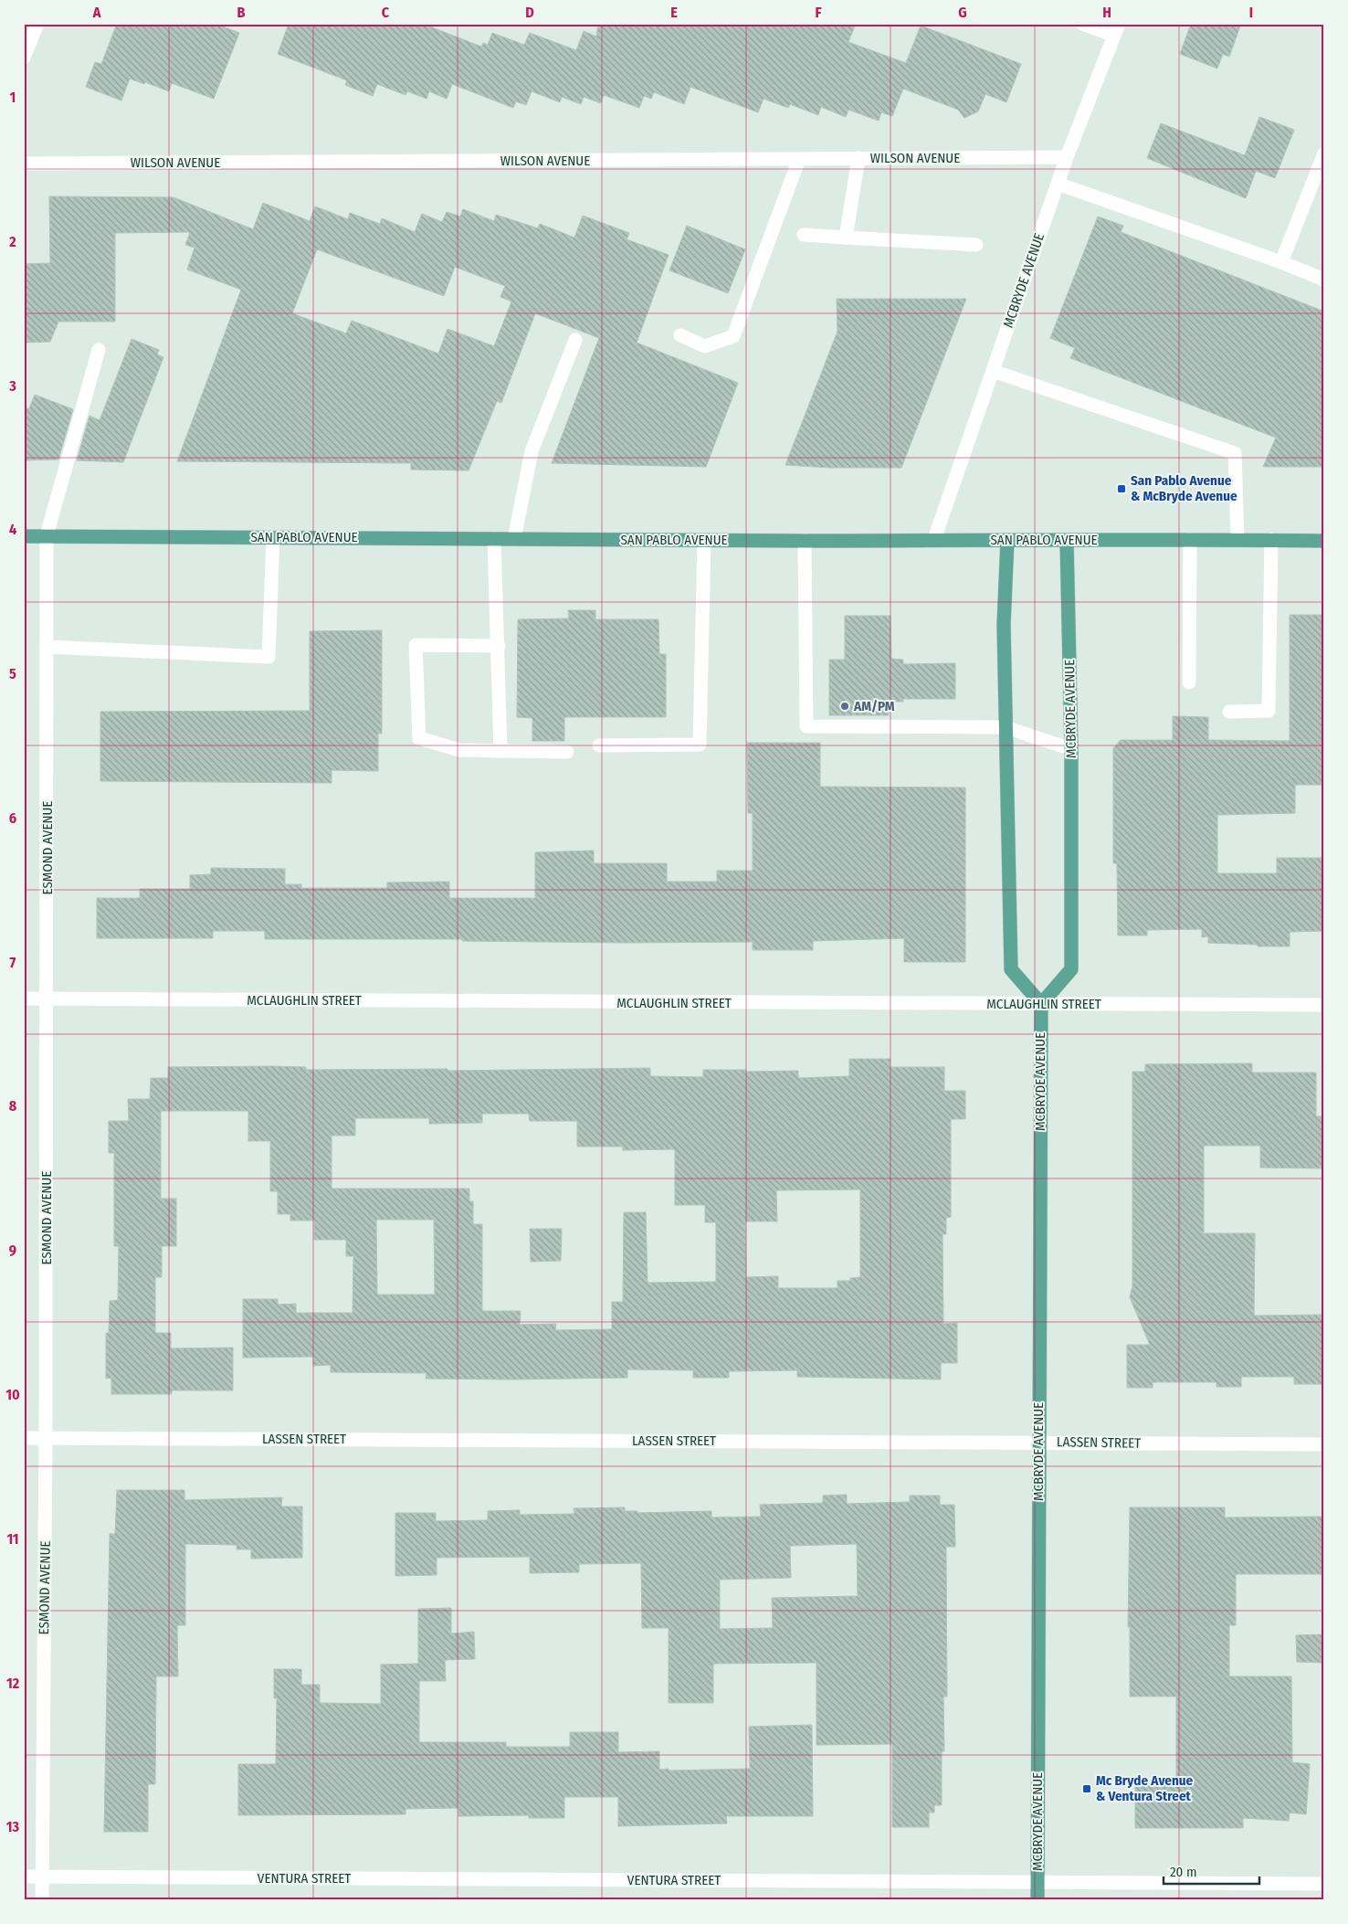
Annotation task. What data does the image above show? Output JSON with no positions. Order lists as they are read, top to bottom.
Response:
{
  "streets": {
    "main road": ["MCBRYDE AVENUE", "SAN PABLO AVENUE"],
    "street": [
      "WILSON AVENUE",
      "ESMOND AVENUE",
      "MCLAUGHLIN STREET",
      "LASSEN STREET",
      "VENTURA STREET"
    ]
  },
  "crossings": [
    ["WILSON AVENUE", "MCBRYDE AVENUE"],
    ["MCBRYDE AVENUE", "SAN PABLO AVENUE"],
    ["MCBRYDE AVENUE", "MCLAUGHLIN STREET"],
    ["MCBRYDE AVENUE", "LASSEN STREET"],
    ["MCBRYDE AVENUE", "VENTURA STREET"],
    ["SAN PABLO AVENUE", "ESMOND AVENUE"],
    ["ESMOND AVENUE", "MCLAUGHLIN STREET"],
    ["ESMOND AVENUE", "LASSEN STREET"],
    ["ESMOND AVENUE", "VENTURA STREET"]
  ],
  "places": {
    "transit": ["San Pablo Avenue & McBryde Avenue", "Mc Bryde Avenue & Ventura Street"],
    "other": ["AM/PM"]
  },
  "scale_bar": "20 m",
  "grid": {
    "columns": [
      "A",
      "B",
      "C",
      "D",
      "E",
      "F",
      "G",
      "H",
      "I"
    ],
    "rows": [
      "1",
      "2",
      "3",
      "4",
      "5",
      "6",
      "7",
      "8",
      "9",
      "10",
      "11",
      "12",
      "13"
    ]
  }
}
